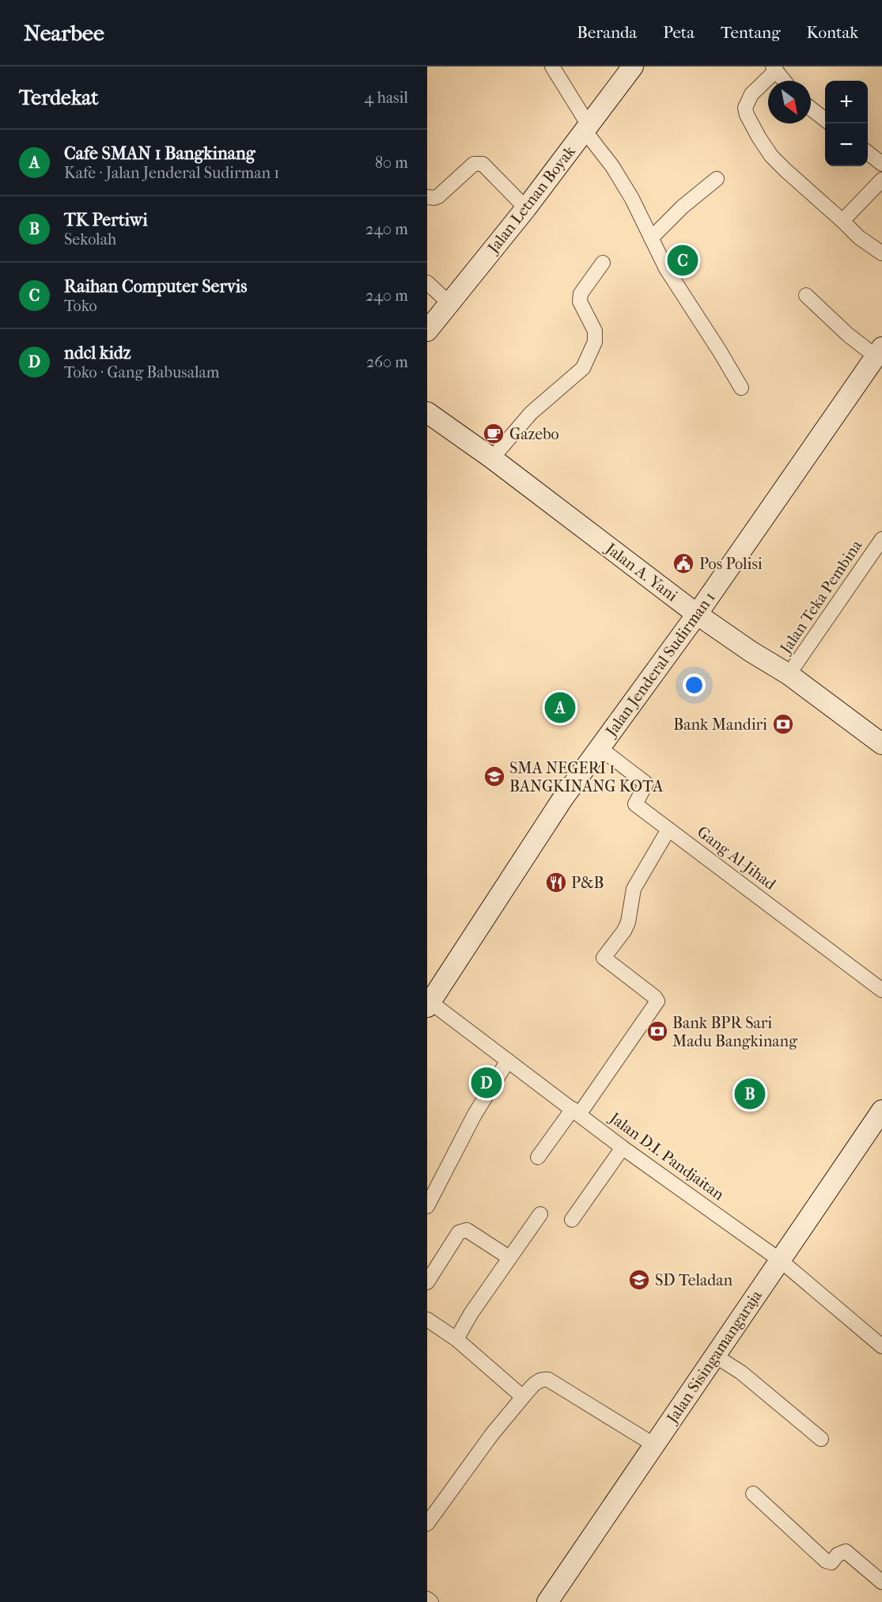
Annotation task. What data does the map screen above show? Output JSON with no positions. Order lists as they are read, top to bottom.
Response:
{
  "streets": {
    "street": [
      "Jalan Letnan Boyak",
      "Jalan A. Yani",
      "Jalan Teka Pembina",
      "Jalan Jenderal Sudirman 1",
      "Gang Al-Jihad",
      "Jalan D.I. Pandjaitan",
      "Jalan Sisingamangaraja"
    ]
  },
  "crossings": [
    ["Jalan A. Yani", "Jalan Teka Pembina"],
    ["Jalan A. Yani", "Jalan Jenderal Sudirman 1"],
    ["Jalan Jenderal Sudirman 1", "Gang Al-Jihad"],
    ["Jalan Jenderal Sudirman 1", "Jalan D.I. Pandjaitan"],
    ["Jalan D.I. Pandjaitan", "Jalan Sisingamangaraja"]
  ],
  "places": {
    "cafe": ["Gazebo"],
    "public building": ["Pos Polisi"],
    "bank": ["Bank Mandiri", "Bank BPR Sari Madu Bangkinang"],
    "school or university": ["SMA NEGERI 1 BANGKINANG KOTA", "SD Teladan"],
    "restaurant": ["P&B"]
  },
  "north": "bottom right",
  "page": {
    "header": "Nearbee",
    "nav": [
      "Beranda",
      "Peta",
      "Tentang",
      "Kontak"
    ],
    "heading": ["Terdekat", "4 hasil"],
    "map_buttons": ["+", "−"],
    "list": [
      {
        "mark": "A",
        "name": "Cafe SMAN 1 Bangkinang",
        "note": "Kafe · Jalan Jenderal Sudirman 1",
        "value": "80 m"
      },
      {
        "mark": "B",
        "name": "TK Pertiwi",
        "note": "Sekolah",
        "value": "240 m"
      },
      {
        "mark": "C",
        "name": "Raihan Computer Servis",
        "note": "Toko",
        "value": "240 m"
      },
      {
        "mark": "D",
        "name": "ndcl kidz",
        "note": "Toko · Gang Babusalam",
        "value": "260 m"
      }
    ],
    "pins": [
      "C",
      "A",
      "D",
      "B"
    ]
  }
}
